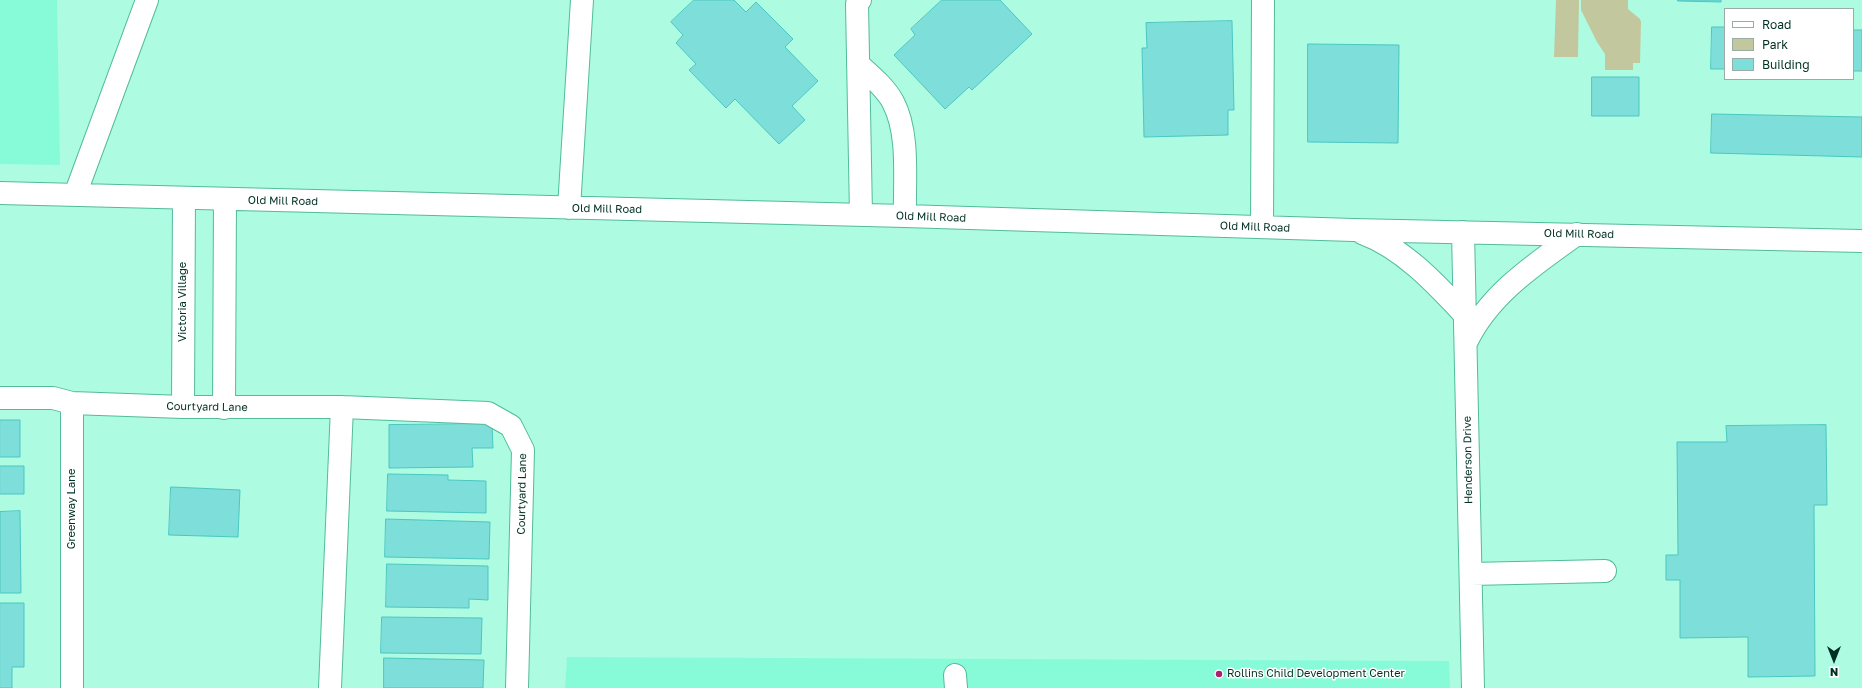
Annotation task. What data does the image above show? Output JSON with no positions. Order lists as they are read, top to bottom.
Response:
{
  "streets": {
    "street": [
      "Old Mill Road",
      "Victoria Village",
      "Courtyard Lane",
      "Henderson Drive",
      "Greenway Lane"
    ]
  },
  "crossings": [
    ["Old Mill Road", "Victoria Village"],
    ["Old Mill Road", "Henderson Drive"],
    ["Victoria Village", "Courtyard Lane"],
    ["Courtyard Lane", "Greenway Lane"]
  ],
  "places": ["Rollins Child Development Center"],
  "legend": ["Road", "Park", "Building"],
  "north": "bottom"
}
